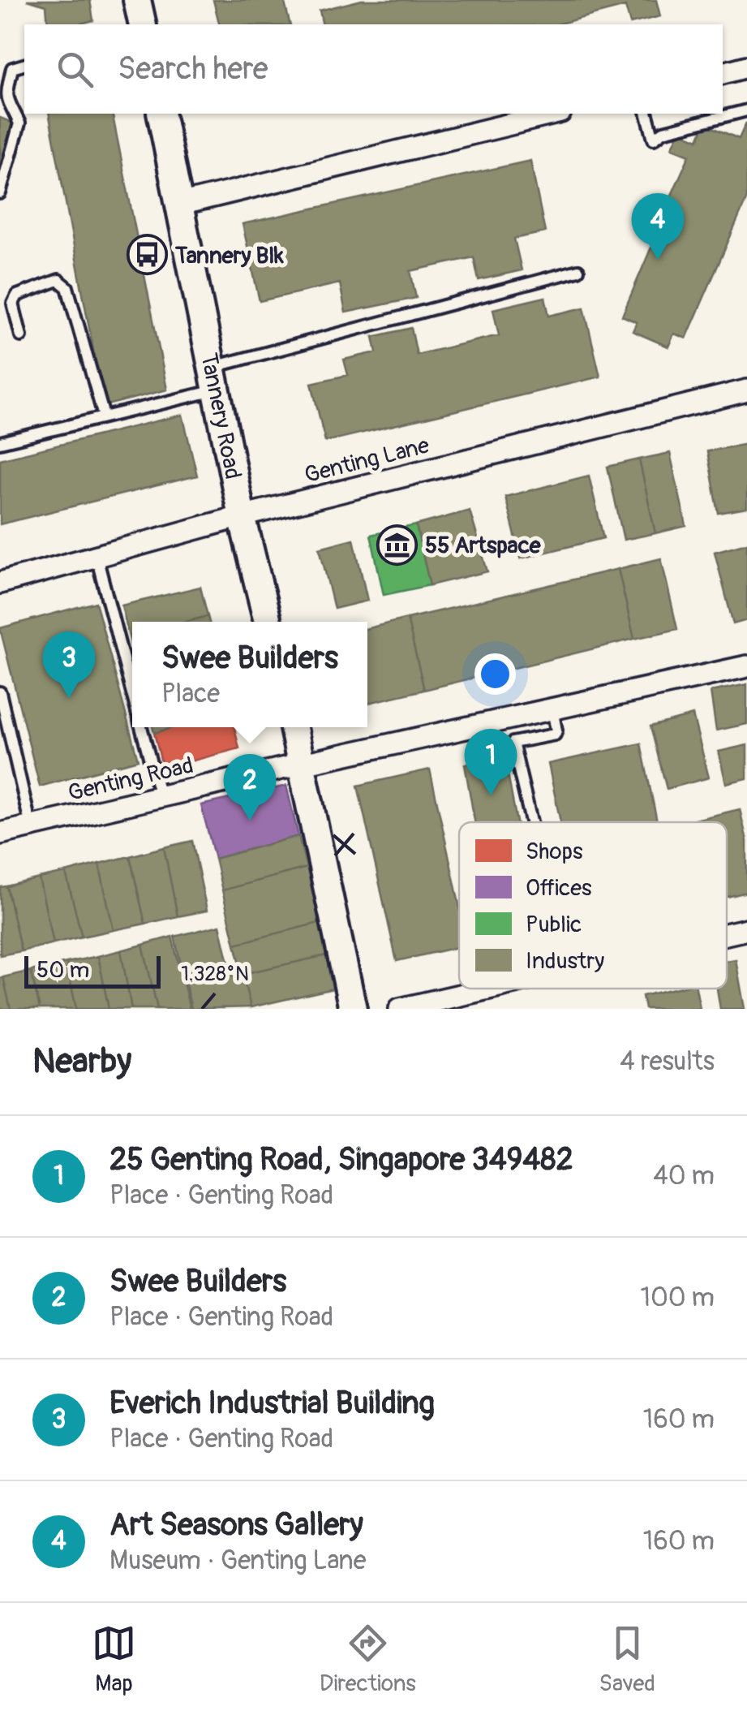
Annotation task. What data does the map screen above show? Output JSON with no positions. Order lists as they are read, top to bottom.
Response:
{
  "streets": {
    "street": ["Tannery Road", "Genting Lane", "Genting Road"]
  },
  "crossings": [
    ["Tannery Road", "Genting Lane"]
  ],
  "places": {
    "bus stop": ["Tannery Blk"],
    "museum": ["55 Artspace"]
  },
  "legend": [
    "Shops",
    "Offices",
    "Public",
    "Industry"
  ],
  "scale_bar": "50 m",
  "page": {
    "search": "Search here",
    "pins": [
      "4",
      "3",
      "1",
      "2"
    ],
    "popup": ["Swee Builders", "Place"],
    "scale": "50 m",
    "heading": ["Nearby", "4 results"],
    "list": [
      {
        "mark": "1",
        "name": "25 Genting Road, Singapore 349482",
        "note": "Place · Genting Road",
        "value": "40 m"
      },
      {
        "mark": "2",
        "name": "Swee Builders",
        "note": "Place · Genting Road",
        "value": "100 m"
      },
      {
        "mark": "3",
        "name": "Everich Industrial Building",
        "note": "Place · Genting Road",
        "value": "160 m"
      },
      {
        "mark": "4",
        "name": "Art Seasons Gallery",
        "note": "Museum · Genting Lane",
        "value": "160 m"
      }
    ],
    "nav": ["Map", "Directions", "Saved"]
  },
  "coordinates": ["1.328°N"]
}
